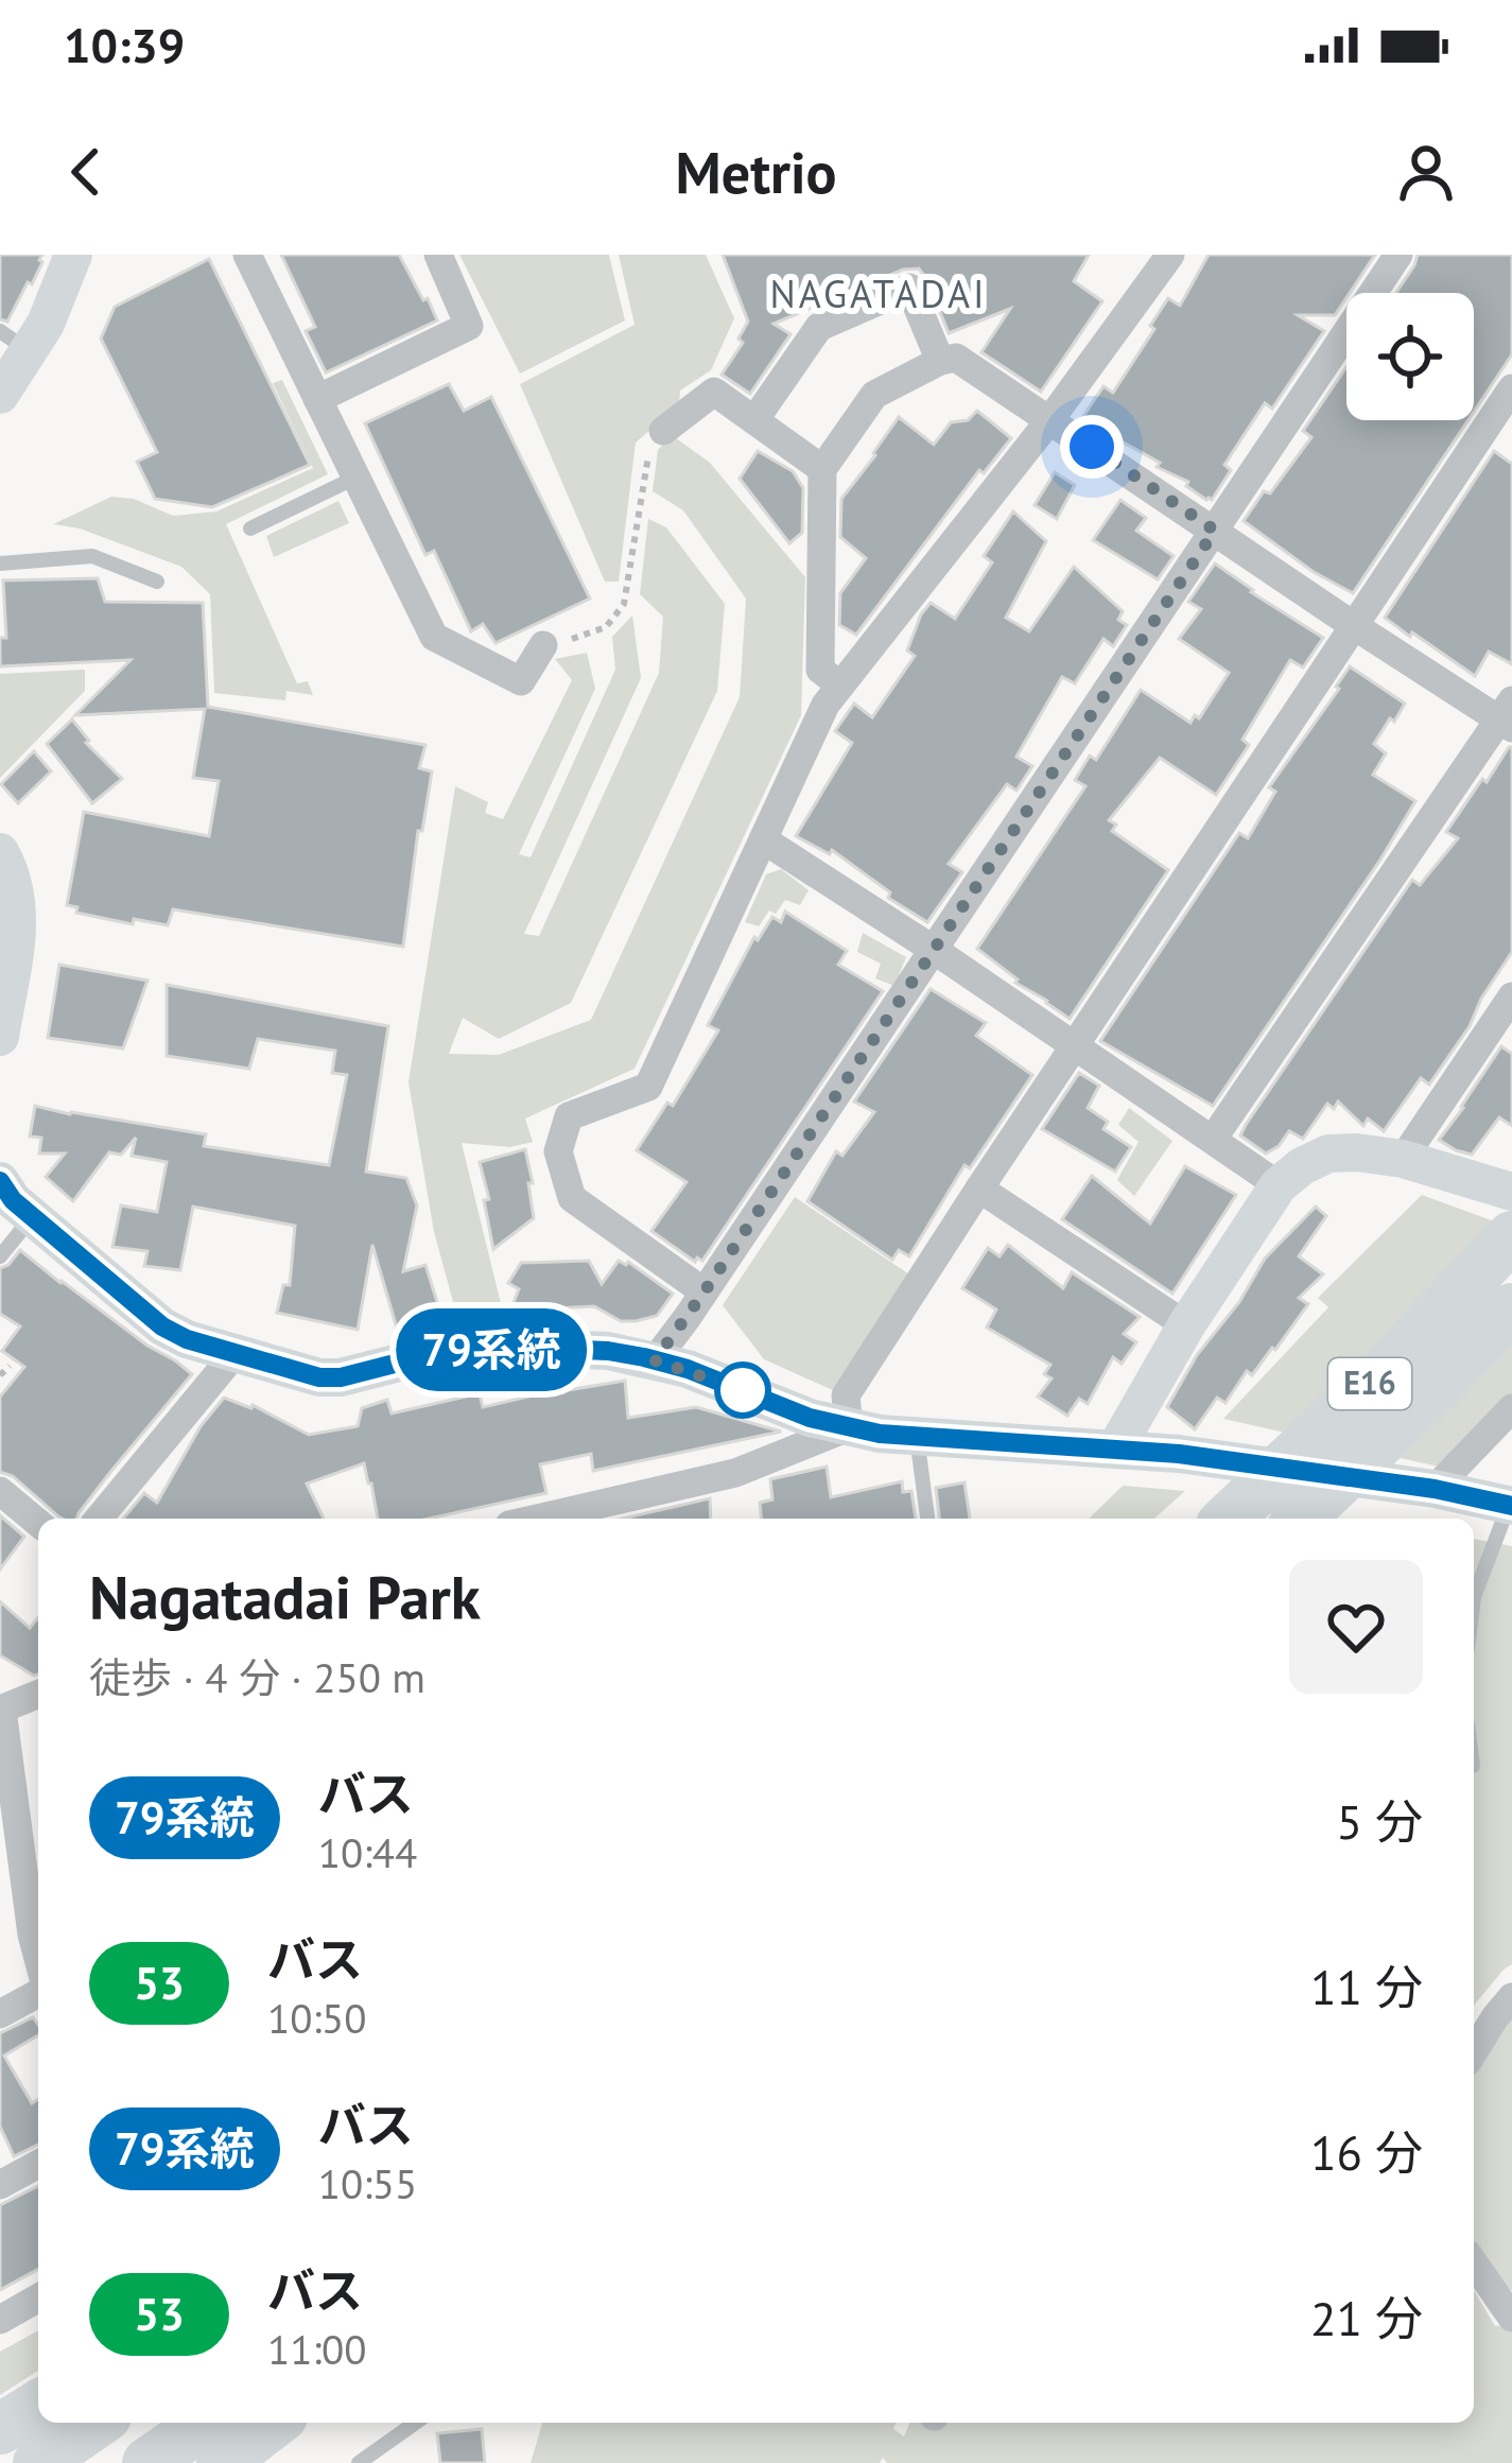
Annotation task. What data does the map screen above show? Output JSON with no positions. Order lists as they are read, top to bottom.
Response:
{
  "streets": {
    "highway": ["E16"]
  },
  "districts": ["NAGATADAI"],
  "lines": ["bus line 79系統"],
  "page": {
    "status": "10:39",
    "header": "Metrio",
    "on_map": "79系統",
    "heading": ["Nagatadai Park", "徒歩 · 4 分 · 250 m"],
    "list": [
      {
        "mark": "79系統",
        "name": "バス",
        "note": "10:44",
        "value": "5 分"
      },
      {
        "mark": "53",
        "name": "バス",
        "note": "10:50",
        "value": "11 分"
      },
      {
        "mark": "79系統",
        "name": "バス",
        "note": "10:55",
        "value": "16 分"
      },
      {
        "mark": "53",
        "name": "バス",
        "note": "11:00",
        "value": "21 分"
      }
    ]
  }
}
